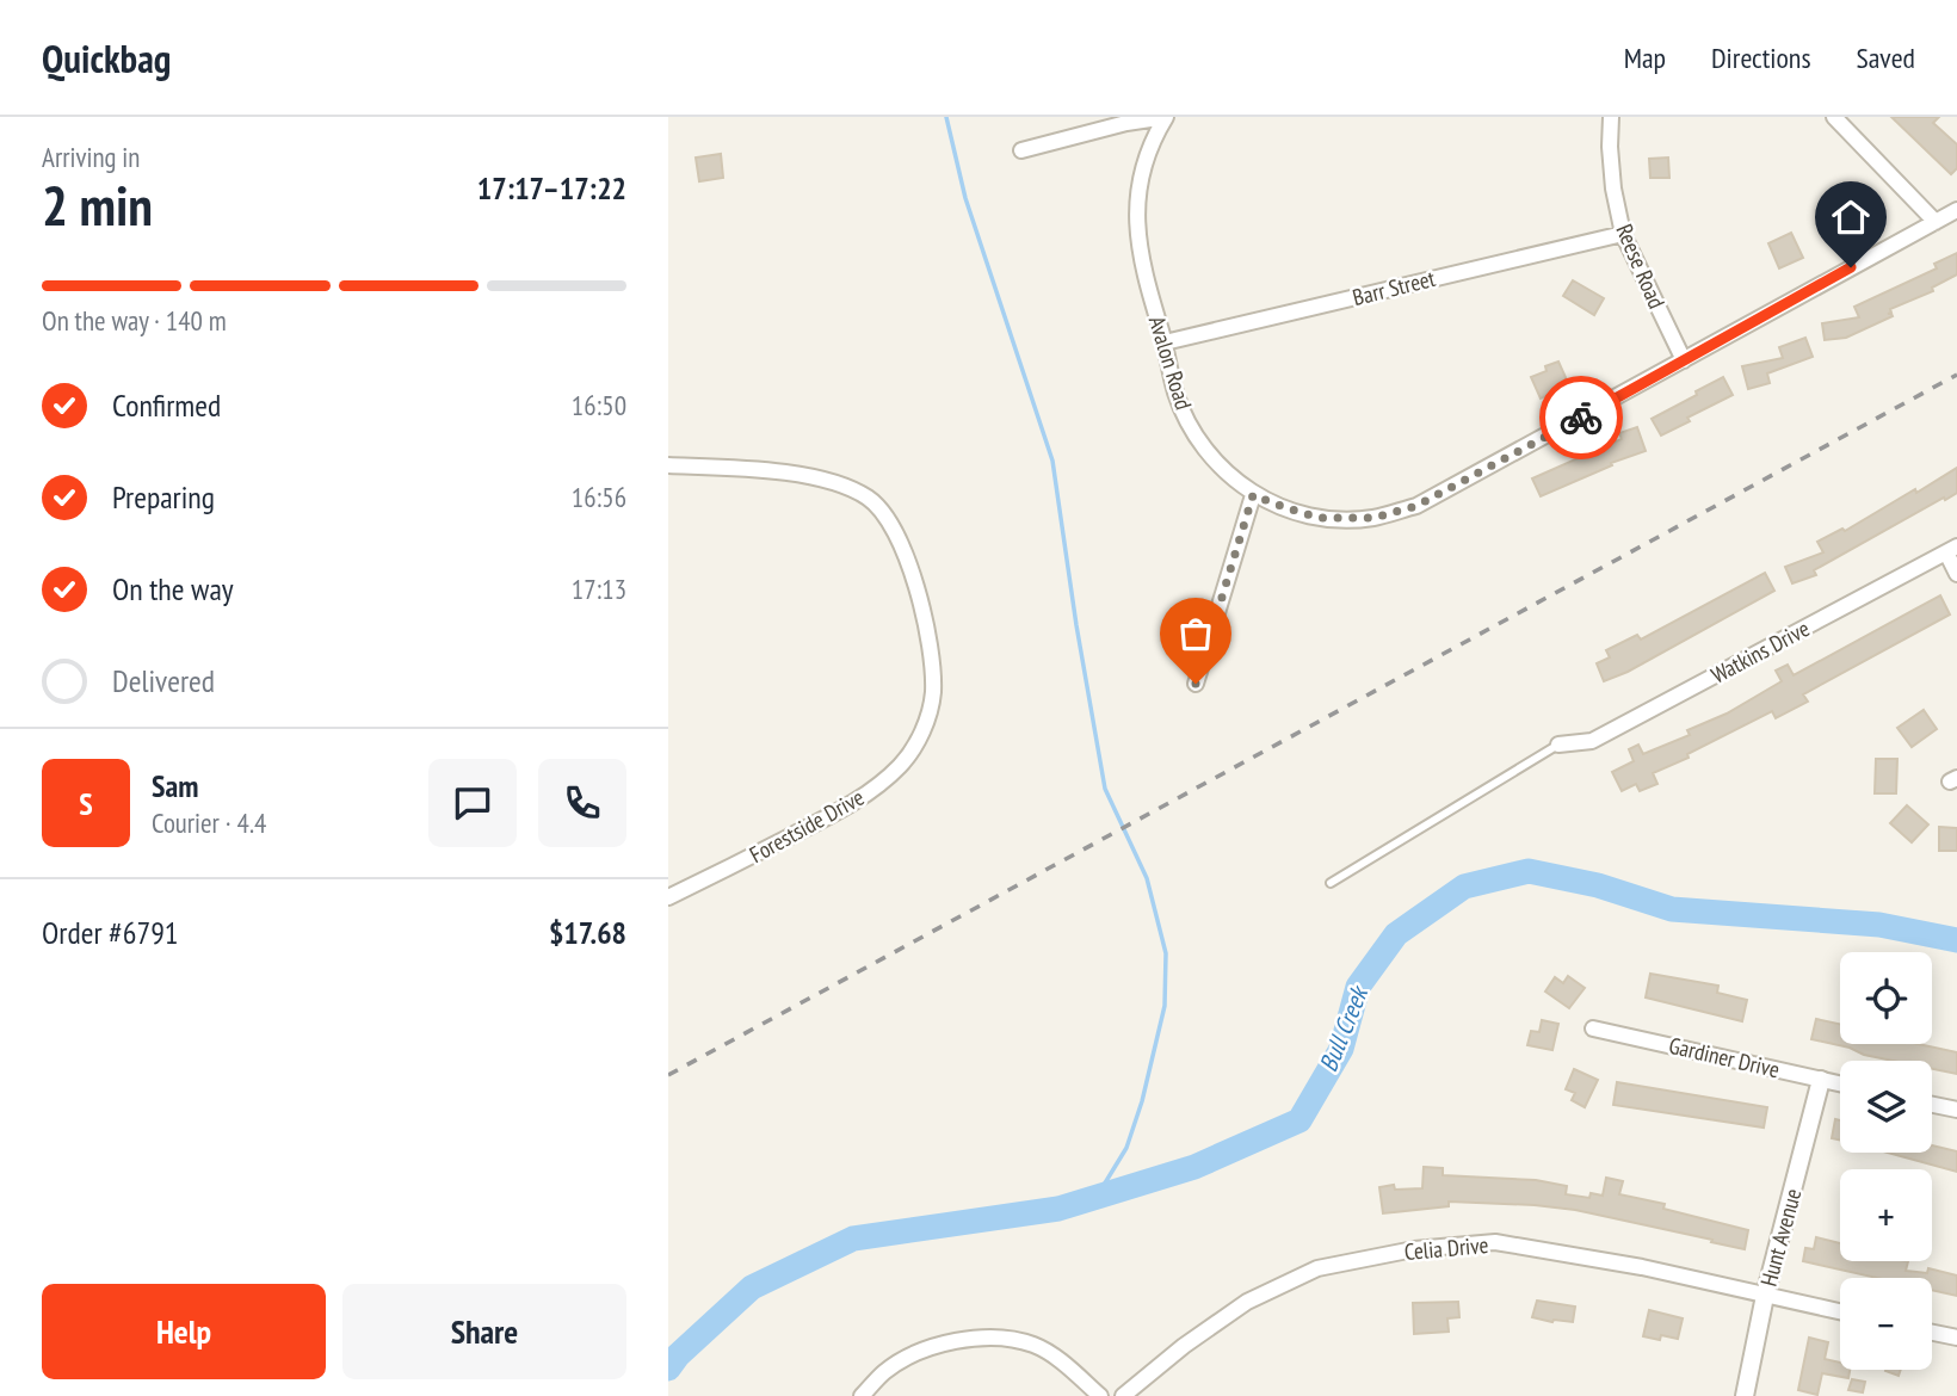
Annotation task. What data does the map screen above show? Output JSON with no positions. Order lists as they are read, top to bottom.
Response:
{
  "streets": {
    "street": [
      "Reese Road",
      "Barr Street",
      "Avalon Road",
      "Watkins Drive",
      "Forestside Drive",
      "Gardiner Drive",
      "Hunt Avenue",
      "Celia Drive"
    ]
  },
  "crossings": [
    ["Reese Road", "Barr Street"],
    ["Barr Street", "Avalon Road"],
    ["Gardiner Drive", "Hunt Avenue"],
    ["Hunt Avenue", "Celia Drive"]
  ],
  "water": ["Bull Creek"],
  "page": {
    "header": "Quickbag",
    "nav": ["Map", "Directions", "Saved"],
    "heading": ["2 min", "Arriving in", "17:17–17:22"],
    "panel": [
      "Sam",
      "Courier · 4.4",
      "Order #6791",
      "$17.68"
    ],
    "bar": "On the way · 140 m",
    "list": [
      ["Confirmed", "16:50"],
      ["Preparing", "16:56"],
      ["On the way", "17:13"],
      "Delivered"
    ],
    "round": "S",
    "map_buttons": ["+", "−"],
    "buttons": ["Help", "Share"]
  }
}
